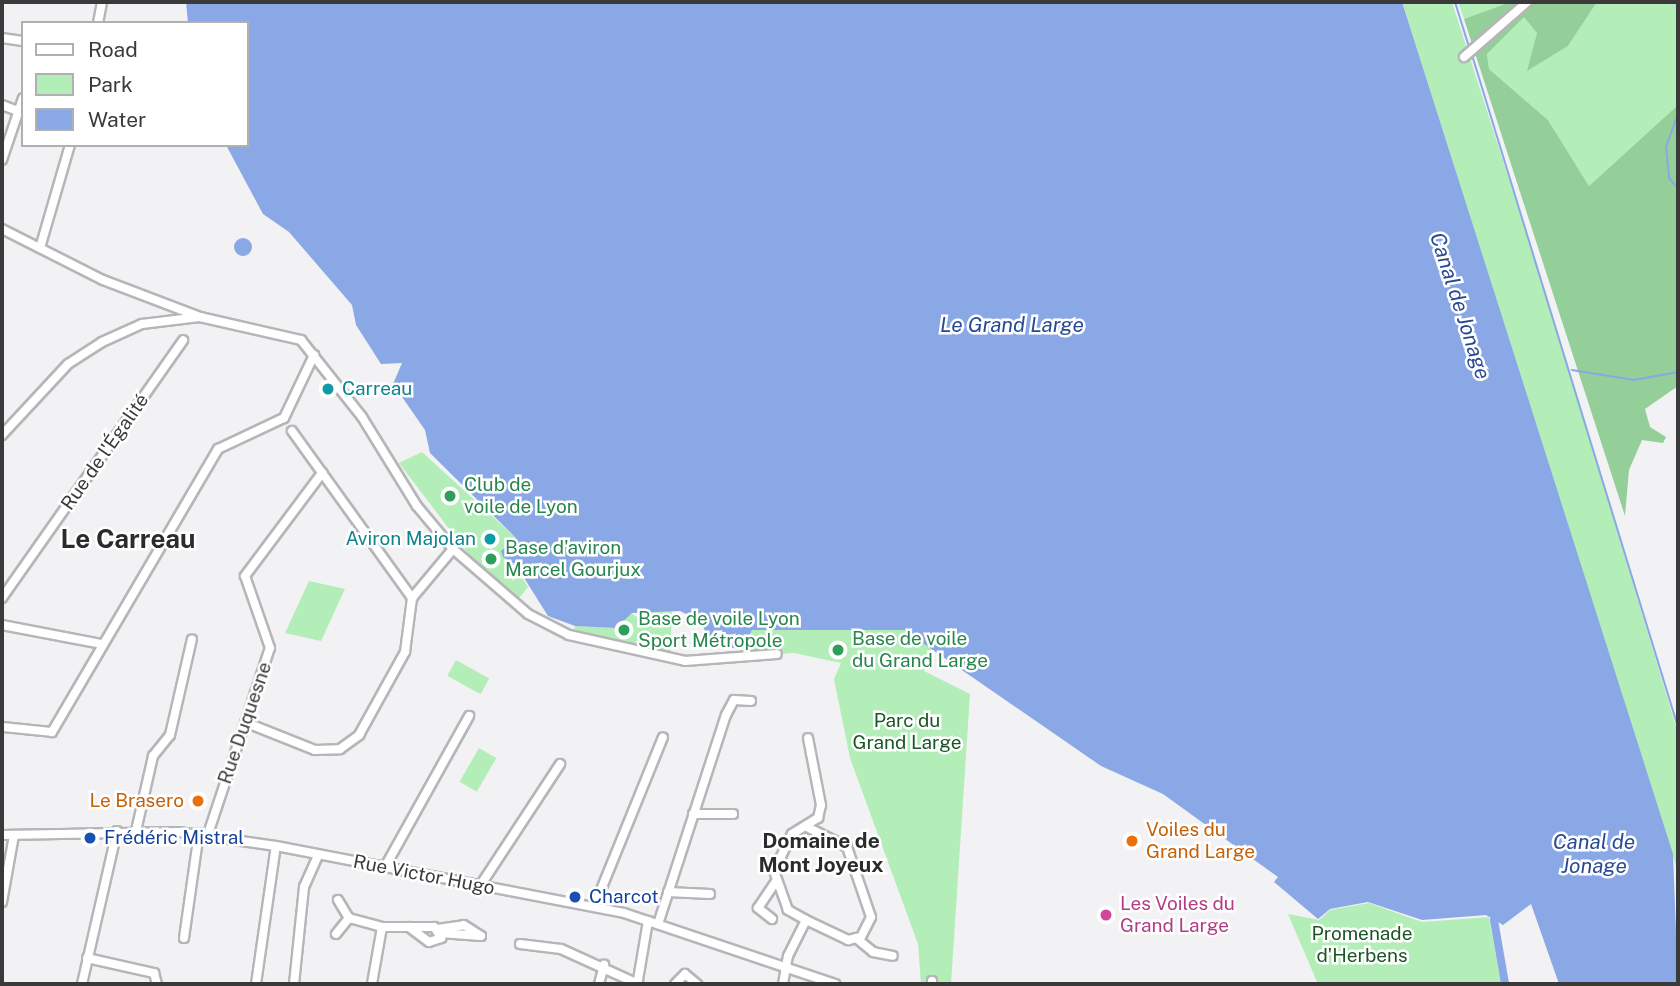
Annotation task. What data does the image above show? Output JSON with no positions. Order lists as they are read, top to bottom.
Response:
{
  "streets": {
    "street": ["Rue de l'Égalité", "Rue Duquesne", "Rue Victor Hugo"]
  },
  "crossings": [
    ["Rue Duquesne", "Rue Victor Hugo"]
  ],
  "districts": ["Le Carreau", "Domaine de Mont Joyeux"],
  "water": ["Canal de Jonage", "Le Grand Large"],
  "parks": ["Parc du Grand Large", "Promenade d'Herbens"],
  "places": [
    "Carreau",
    "Club de voile de Lyon",
    "Aviron Majolan",
    "Base d'aviron Marcel Gourjux",
    "Base de voile Lyon Sport Métropole",
    "Base de voile du Grand Large",
    "Le Brasero",
    "Frédéric Mistral",
    "Voiles du Grand Large",
    "Charcot",
    "Les Voiles du Grand Large"
  ],
  "legend": ["Road", "Park", "Water"]
}
